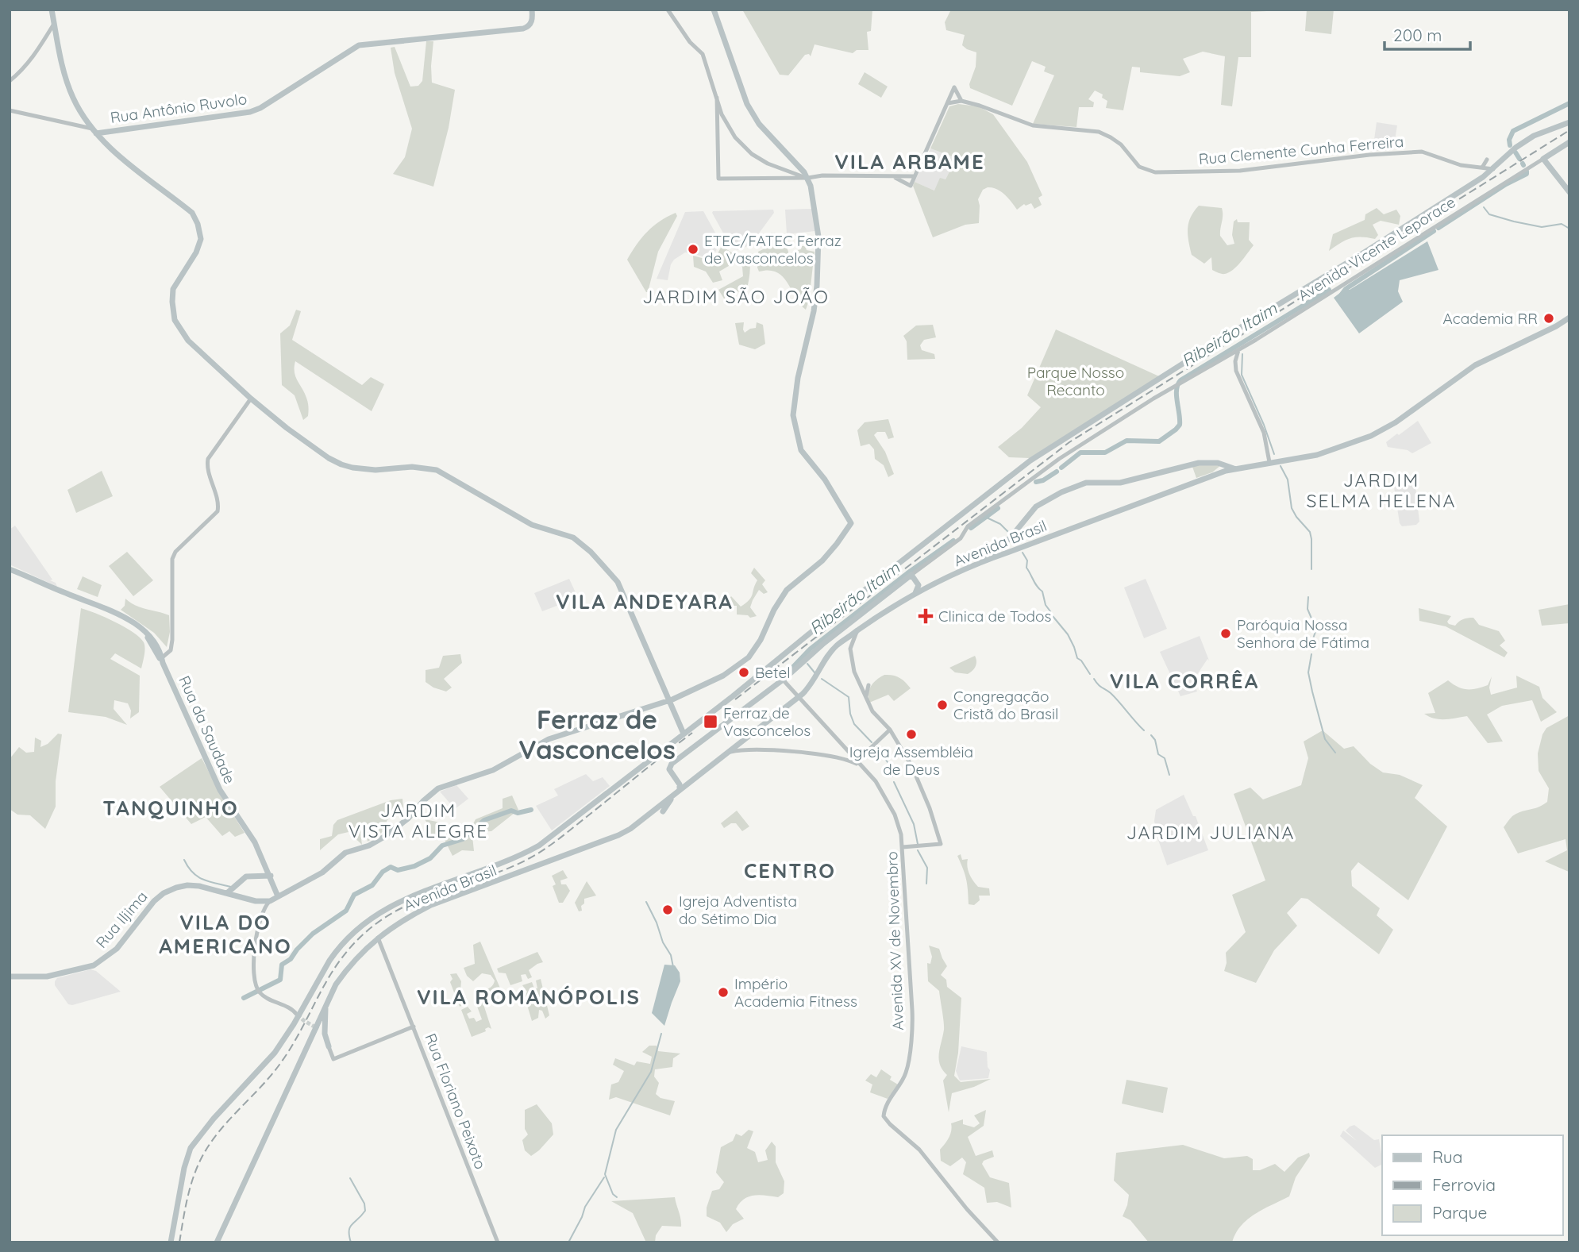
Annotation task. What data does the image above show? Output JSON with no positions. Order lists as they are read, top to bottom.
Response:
{
  "streets": {
    "main road": [
      "Rua Antônio Ruvolo",
      "Avenida Brasil",
      "Rua da Saudade",
      "Rua Iljima"
    ],
    "street": [
      "Rua Clemente Cunha Ferreira",
      "Avenida Vicente Leporace",
      "Avenida XV de Novembro",
      "Rua Floriano Peixoto"
    ]
  },
  "crossings": [
    ["Avenida Brasil", "Avenida XV de Novembro"],
    ["Avenida Brasil", "Rua Floriano Peixoto"]
  ],
  "districts": [
    "VILA ARBAME",
    "JARDIM SÃO JOÃO",
    "JARDIM SELMA HELENA",
    "VILA ANDEYARA",
    "VILA CORRÊA",
    "Ferraz de Vasconcelos",
    "TANQUINHO",
    "JARDIM VISTA ALEGRE",
    "JARDIM JULIANA",
    "CENTRO",
    "VILA DO AMERICANO",
    "VILA ROMANÓPOLIS"
  ],
  "water": ["Ribeirão Itaim"],
  "parks": ["Parque Nosso Recanto"],
  "places": {
    "other": [
      "ETEC/FATEC Ferraz de Vasconcelos",
      "Academia RR",
      "Paróquia Nossa Senhora de Fátima",
      "Betel",
      "Congregação Cristã do Brasil",
      "Igreja Assembléia de Deus",
      "Igreja Adventista do Sétimo Dia",
      "Império Academia Fitness"
    ],
    "health": ["Clinica de Todos"],
    "transit": ["Ferraz de Vasconcelos"]
  },
  "legend": ["Rua", "Ferrovia", "Parque"],
  "scale_bar": "200 m"
}
